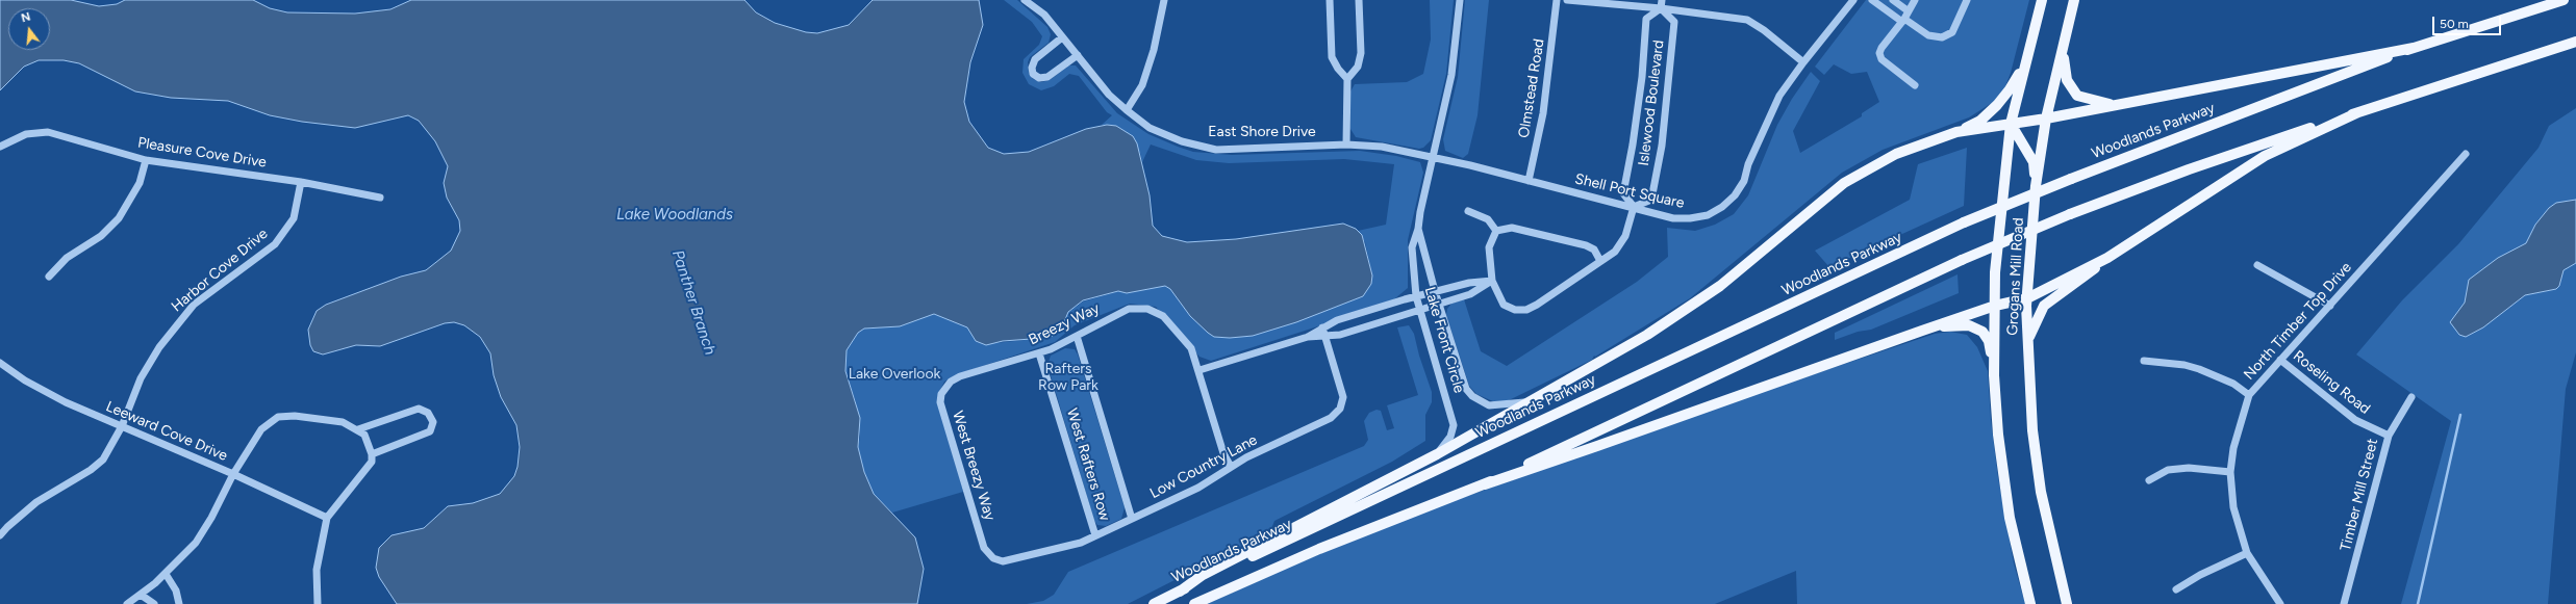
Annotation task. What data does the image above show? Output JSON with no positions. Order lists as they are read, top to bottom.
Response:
{
  "streets": {
    "main road": ["Woodlands Parkway", "Grogans Mill Road"],
    "street": [
      "Olmstead Road",
      "Islewood Boulevard",
      "East Shore Drive",
      "Pleasure Cove Drive",
      "Shell Port Square",
      "Harbor Cove Drive",
      "North Timber Top Drive",
      "Breezy Way",
      "Lake Front Circle",
      "Roseling Road",
      "Leeward Cove Drive",
      "West Rafters Row",
      "West Breezy Way",
      "Low Country Lane",
      "Timber Mill Street"
    ]
  },
  "crossings": [
    ["Olmstead Road", "Shell Port Square"],
    ["Islewood Boulevard", "Shell Port Square"],
    ["East Shore Drive", "Shell Port Square"],
    ["East Shore Drive", "Lake Front Circle"],
    ["Pleasure Cove Drive", "Harbor Cove Drive"],
    ["Shell Port Square", "Lake Front Circle"],
    ["Harbor Cove Drive", "Leeward Cove Drive"],
    ["North Timber Top Drive", "Roseling Road"],
    ["Breezy Way", "West Rafters Row"],
    ["Breezy Way", "West Breezy Way"],
    ["Roseling Road", "Timber Mill Street"],
    ["West Rafters Row", "Low Country Lane"],
    ["West Breezy Way", "Low Country Lane"]
  ],
  "water": ["Lake Woodlands", "Panther Branch"],
  "parks": ["Rafters Row Park", "Lake Overlook"],
  "scale_bar": "50 m",
  "north": "top"
}
